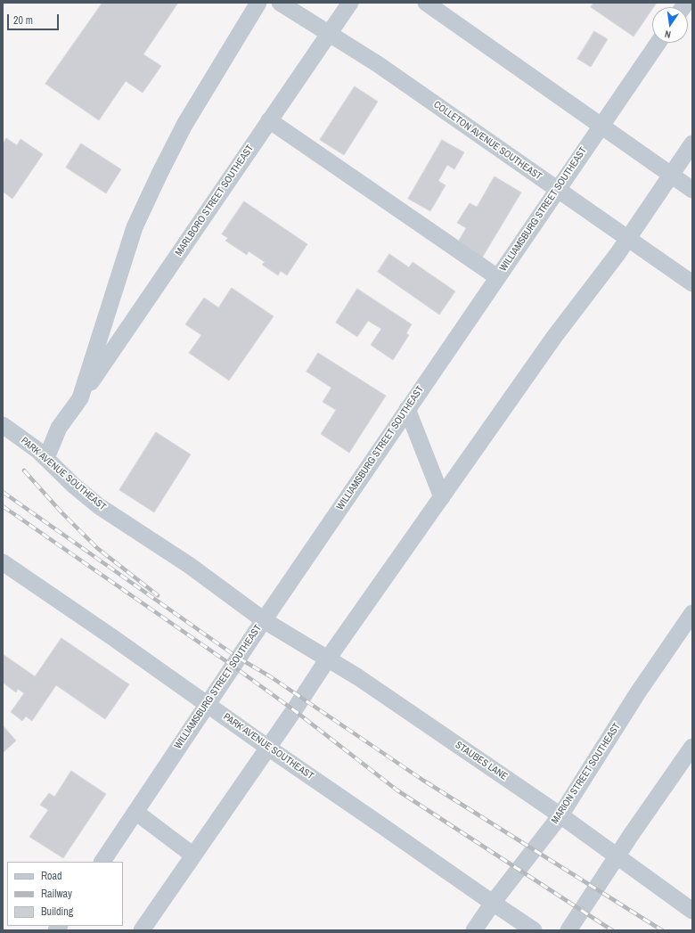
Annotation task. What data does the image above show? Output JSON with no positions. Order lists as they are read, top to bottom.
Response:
{
  "streets": {
    "street": [
      "COLLETON AVENUE SOUTHEAST",
      "MARLBORO STREET SOUTHEAST",
      "WILLIAMSBURG STREET SOUTHEAST",
      "PARK AVENUE SOUTHEAST",
      "STAUBES LANE",
      "MARION STREET SOUTHEAST"
    ]
  },
  "crossings": [
    ["COLLETON AVENUE SOUTHEAST", "MARLBORO STREET SOUTHEAST"],
    ["COLLETON AVENUE SOUTHEAST", "WILLIAMSBURG STREET SOUTHEAST"],
    ["MARLBORO STREET SOUTHEAST", "PARK AVENUE SOUTHEAST"],
    ["WILLIAMSBURG STREET SOUTHEAST", "PARK AVENUE SOUTHEAST"],
    ["WILLIAMSBURG STREET SOUTHEAST", "STAUBES LANE"],
    ["PARK AVENUE SOUTHEAST", "STAUBES LANE"],
    ["PARK AVENUE SOUTHEAST", "MARION STREET SOUTHEAST"],
    ["STAUBES LANE", "MARION STREET SOUTHEAST"]
  ],
  "legend": ["Road", "Railway", "Building"],
  "scale_bar": "20 m",
  "north": "bottom"
}
